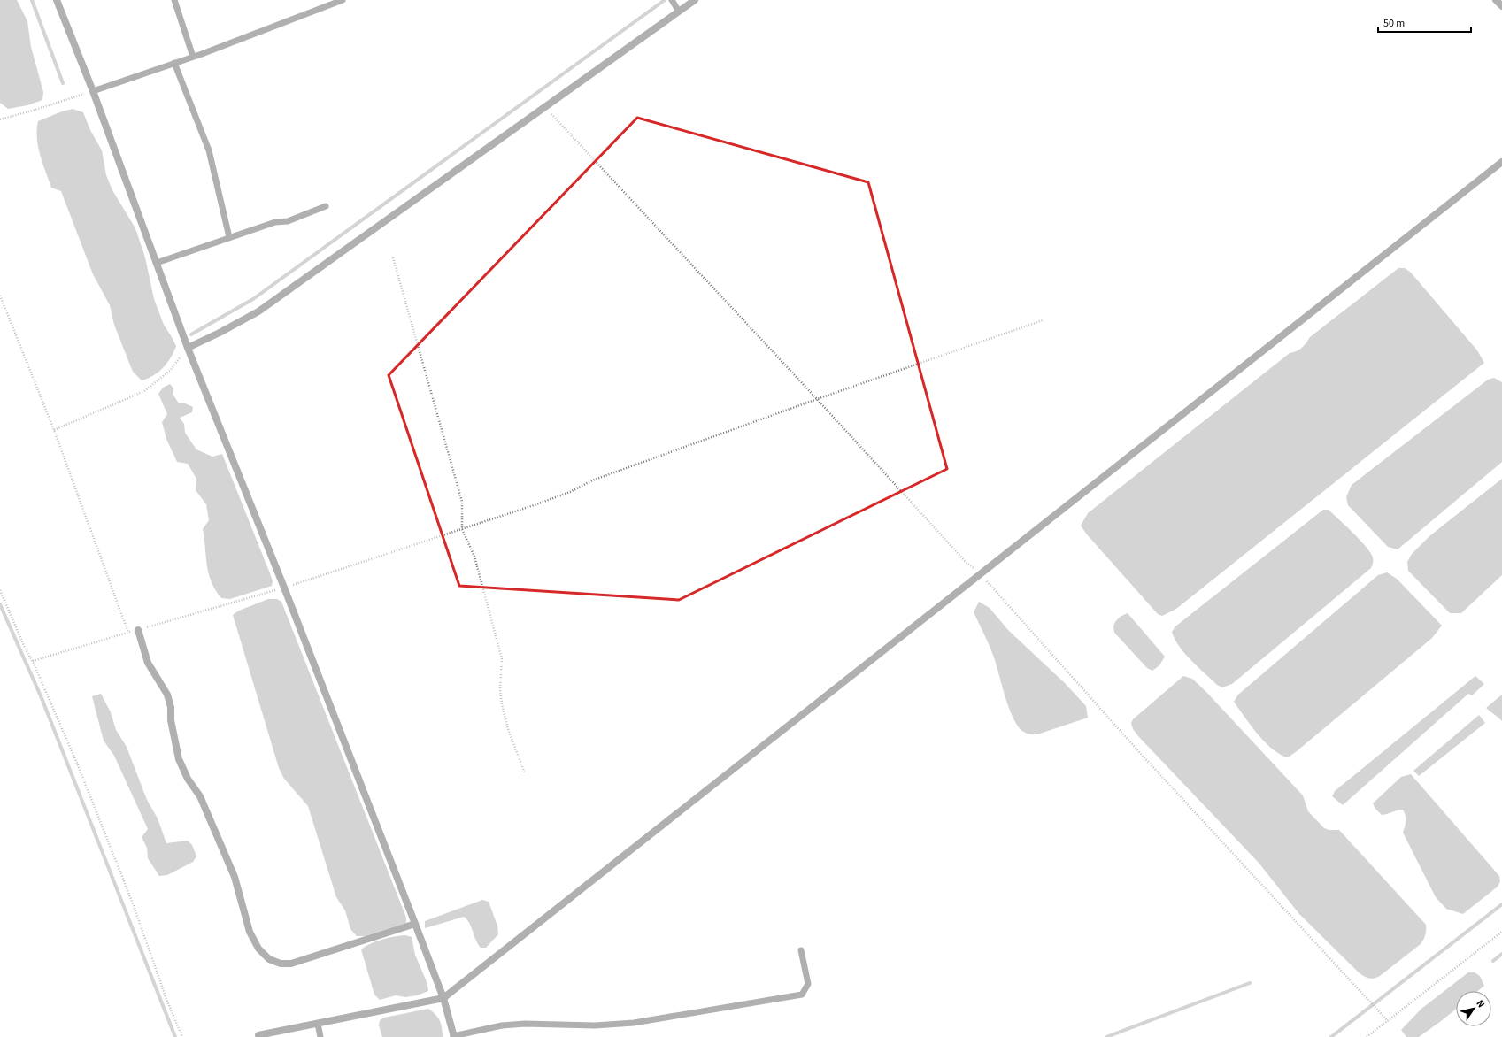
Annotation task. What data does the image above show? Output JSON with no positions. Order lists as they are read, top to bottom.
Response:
{
  "scale_bar": "50 m",
  "north": "top right"
}
